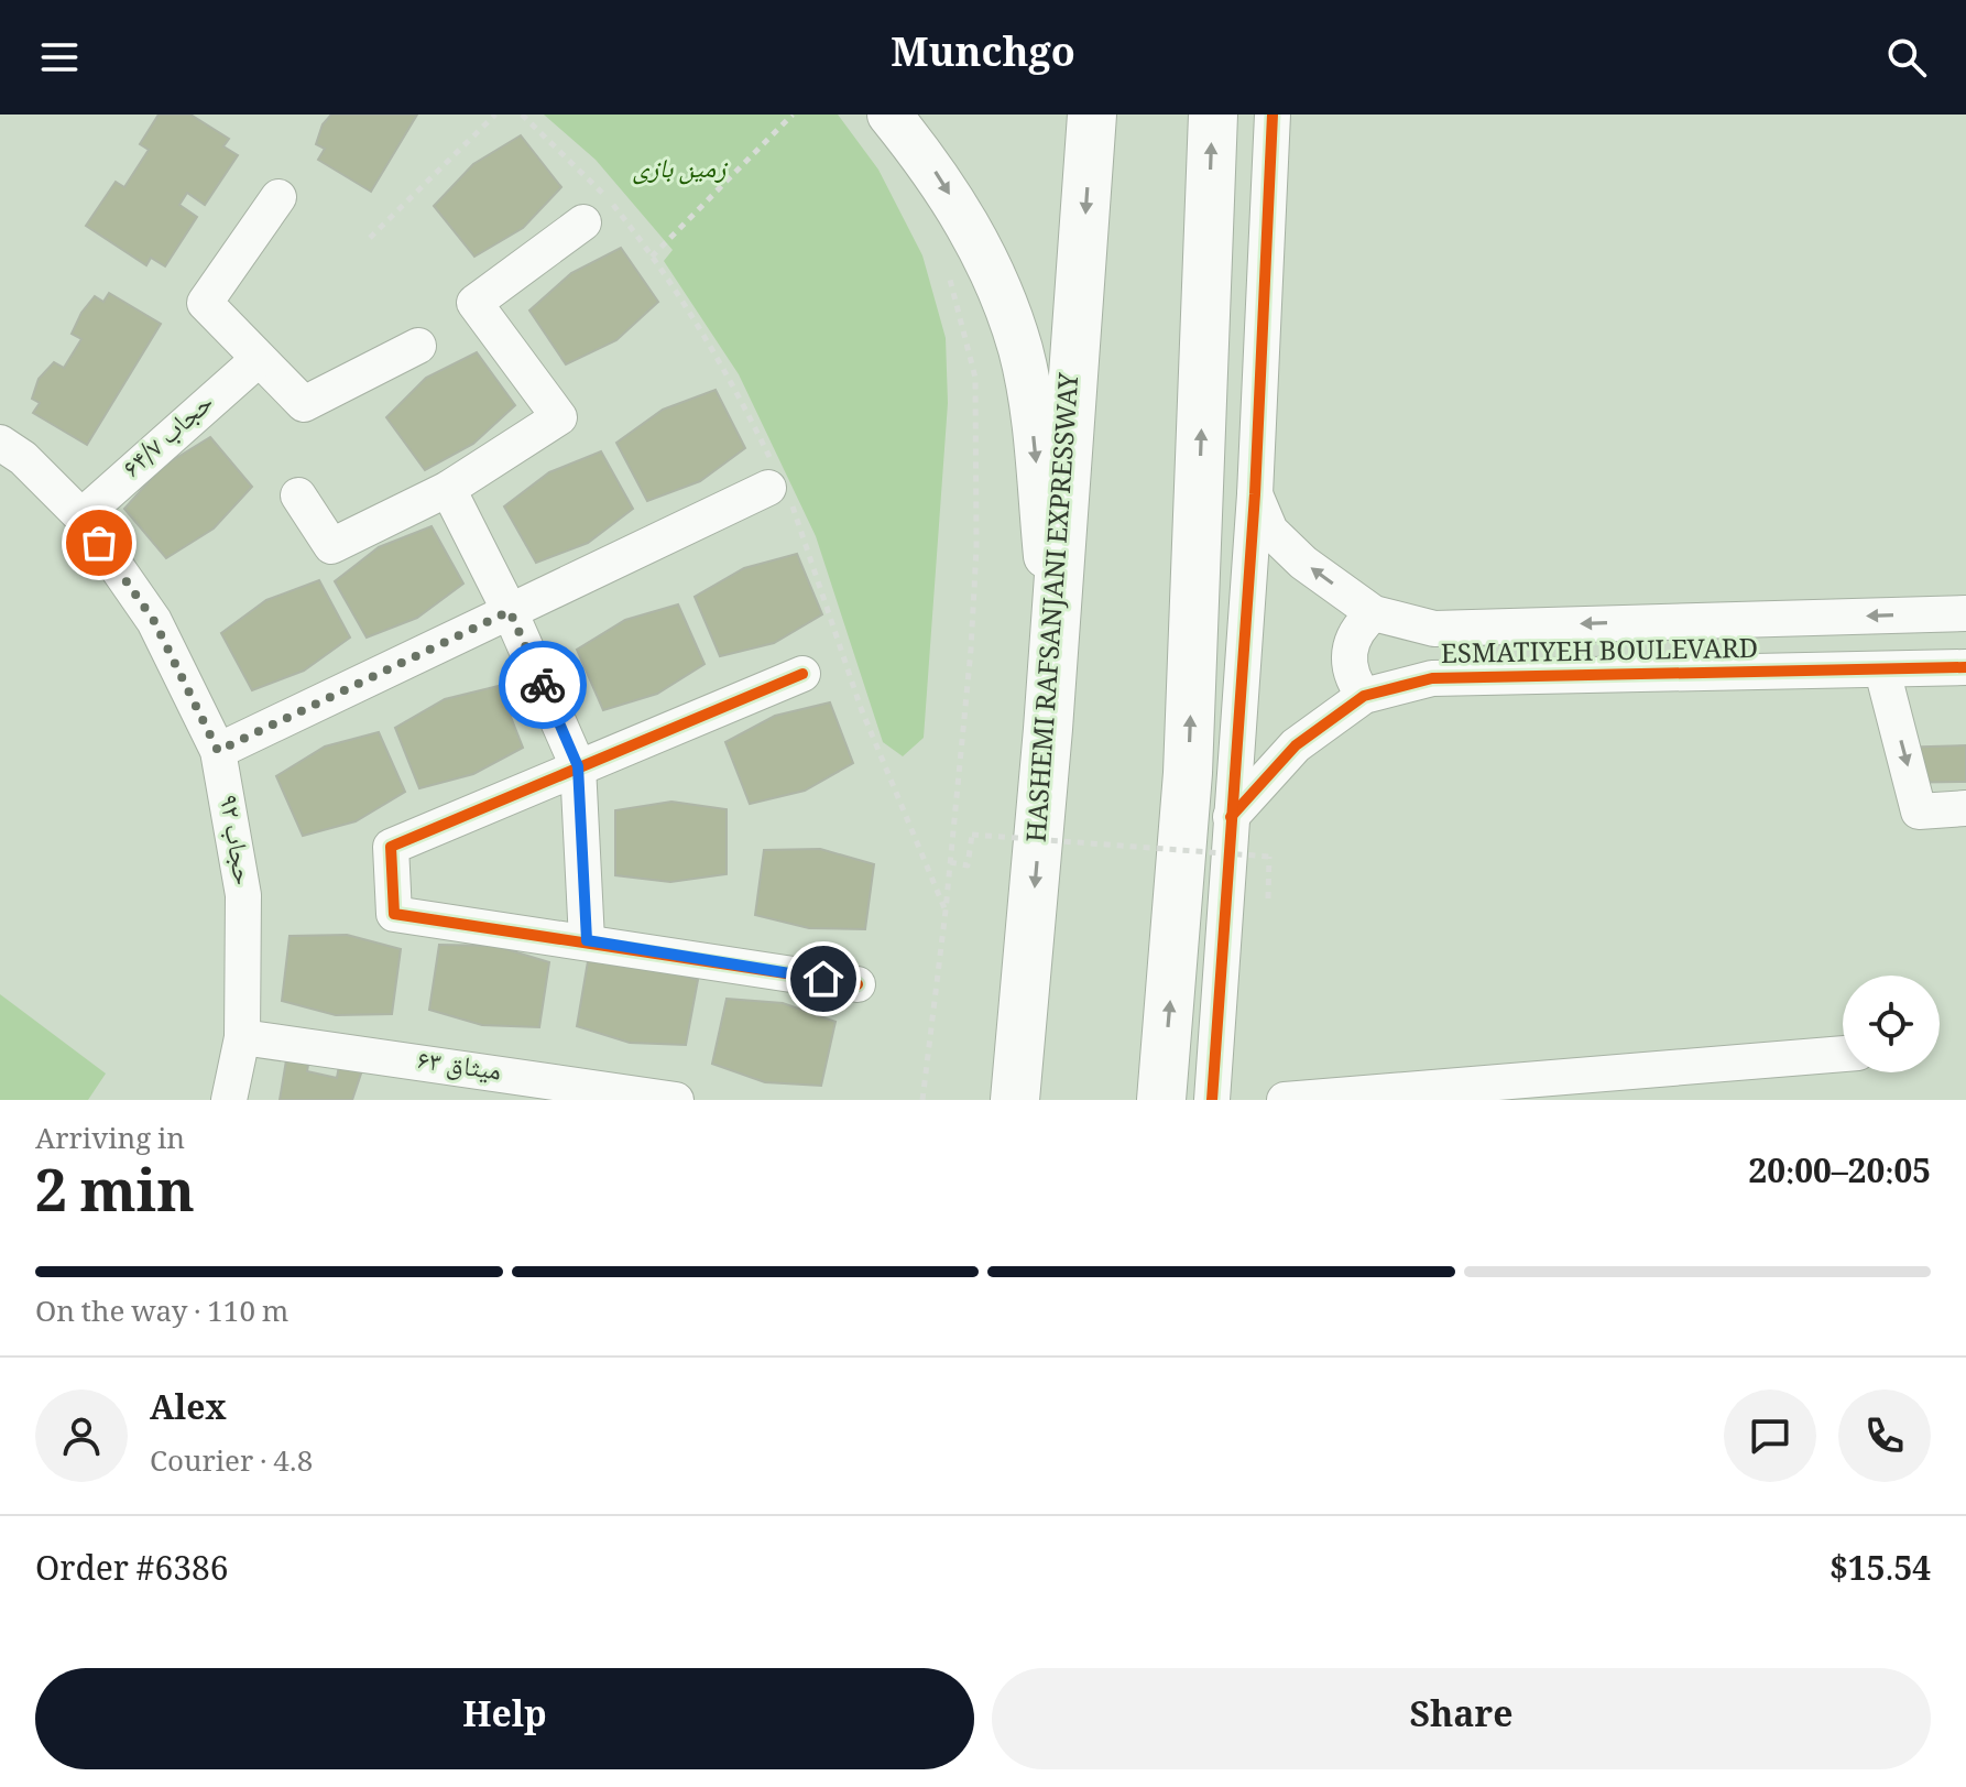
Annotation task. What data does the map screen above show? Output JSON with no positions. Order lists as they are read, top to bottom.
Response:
{
  "streets": {
    "highway": ["HASHEMI RAFSANJANI EXPRESSWAY"],
    "street": [
      "حجاب ۶۴/۷",
      "ESMATIYEH BOULEVARD",
      "حجاب ۹۲",
      "میثاق ۶۳"
    ]
  },
  "crossings": [
    ["حجاب ۶۴/۷", "حجاب ۹۲"],
    ["حجاب ۹۲", "میثاق ۶۳"]
  ],
  "parks": ["زمین بازی"],
  "page": {
    "header": "Munchgo",
    "heading": ["2 min", "Arriving in", "20:00–20:05"],
    "panel": [
      "Alex",
      "Courier · 4.8",
      "Order #6386",
      "$15.54"
    ],
    "bar": "On the way · 110 m",
    "buttons": ["Help", "Share"]
  }
}
